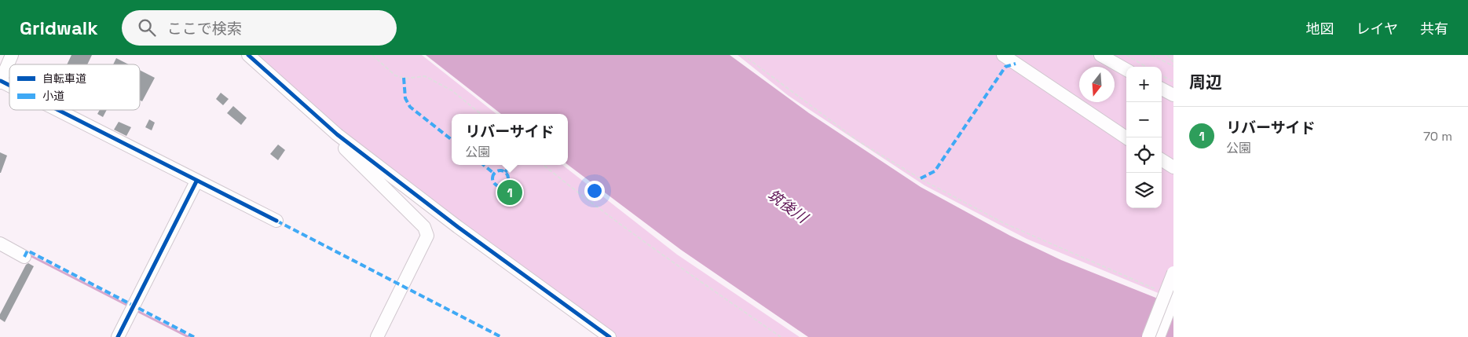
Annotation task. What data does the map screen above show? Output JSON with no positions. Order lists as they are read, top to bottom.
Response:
{
  "water": ["筑後川"],
  "legend": ["自転車道", "小道"],
  "north": "bottom",
  "page": {
    "header": "Gridwalk",
    "search": "ここで検索",
    "nav": ["地図", "レイヤ", "共有"],
    "heading": "周辺",
    "map_buttons": ["+", "−"],
    "list": [
      {
        "mark": "1",
        "name": "リバーサイド",
        "note": "公園",
        "value": "70 m"
      }
    ],
    "popup": ["リバーサイド", "公園"],
    "pins": "1"
  }
}
